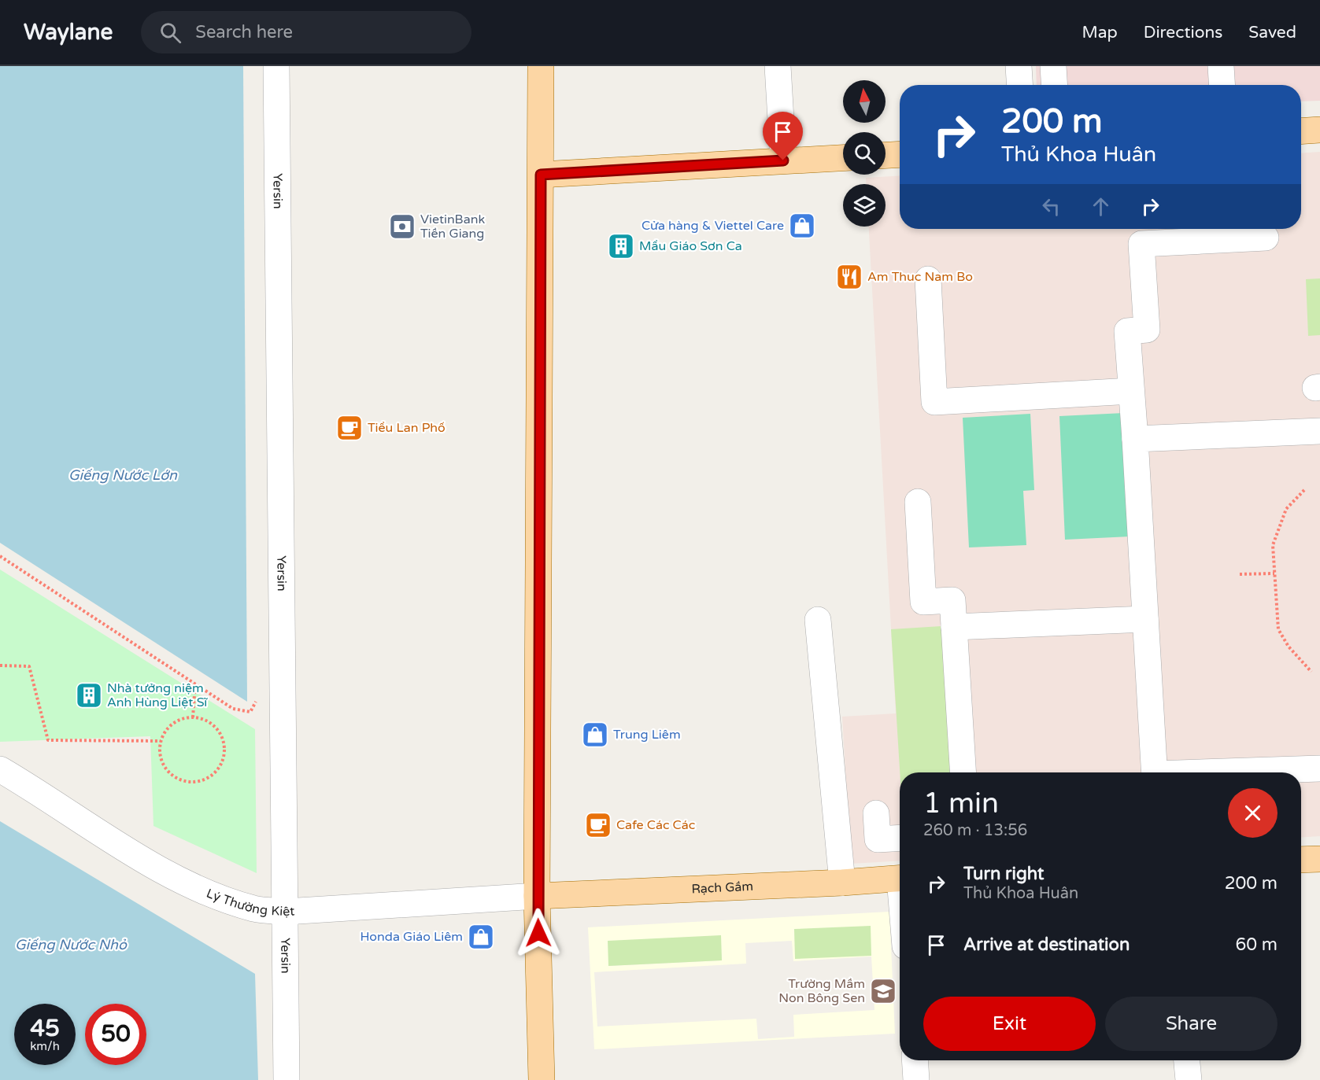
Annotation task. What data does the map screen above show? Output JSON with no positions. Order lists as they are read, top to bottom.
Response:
{
  "streets": {
    "main road": ["Rạch Gầm"],
    "street": ["Yersin", "Lý Thường Kiệt"]
  },
  "crossings": [
    ["Yersin", "Lý Thường Kiệt"],
    ["Rạch Gầm", "Lý Thường Kiệt"]
  ],
  "water": ["Giếng Nước Lớn", "Giếng Nước Nhỏ"],
  "places": {
    "shop": ["Cửa hàng & Viettel Care", "Trung Liêm", "Honda Giáo Liêm"],
    "bank": ["VietinBank Tiền Giang"],
    "building": ["Mẩu Giáo Sơn Ca", "Nhà tưởng niệm Anh Hùng Liệt Sĩ"],
    "restaurant": ["Am Thuc Nam Bo"],
    "cafe": ["Tiểu Lan Phố", "Cafe Các Các"],
    "school or university": ["Trường Mầm Non Bông Sen"]
  },
  "north": "top",
  "page": {
    "header": "Waylane",
    "search": "Search here",
    "nav": ["Map", "Directions", "Saved"],
    "turn": ["200 m", "Thủ Khoa Huân"],
    "heading": ["1 min", "260 m · 13:56"],
    "list": [
      {
        "name": "Turn right",
        "note": "Thủ Khoa Huân",
        "value": "200 m"
      },
      {
        "name": "Arrive at destination",
        "value": "60 m"
      }
    ],
    "buttons": ["Exit", "Share"],
    "speed": "45 km/h",
    "limit": "50"
  }
}
